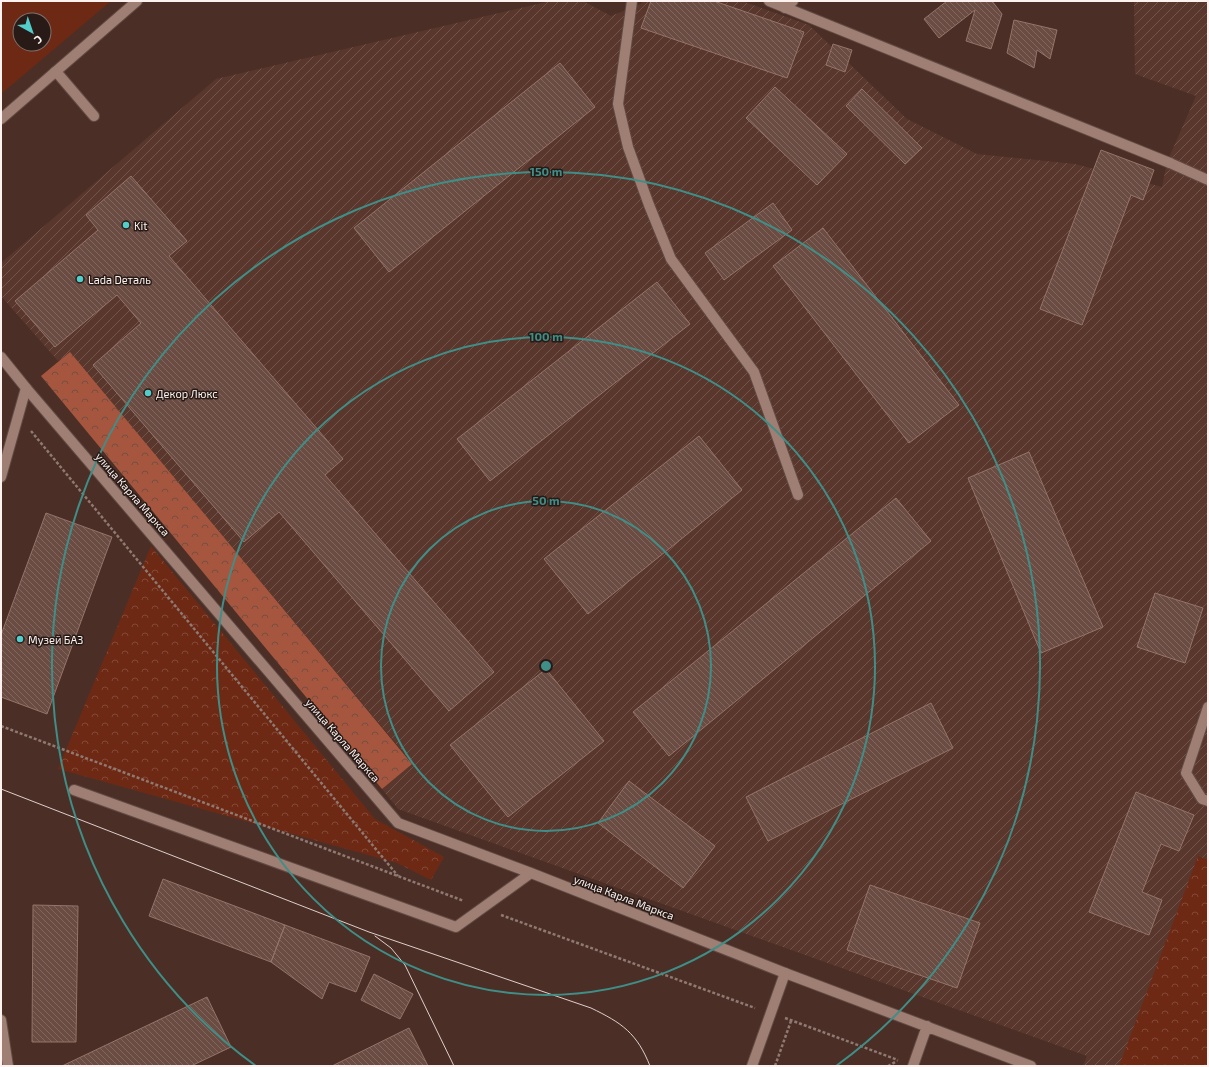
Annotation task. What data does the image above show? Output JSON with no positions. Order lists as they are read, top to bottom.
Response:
{
  "streets": {
    "street": ["улица Карла Маркса"]
  },
  "places": [
    "Kit",
    "Lada Dеталь",
    "Декор Люкс",
    "Музей БАЗ"
  ],
  "north": "bottom right",
  "rings": ["150 m", "100 m", "50 m"]
}
